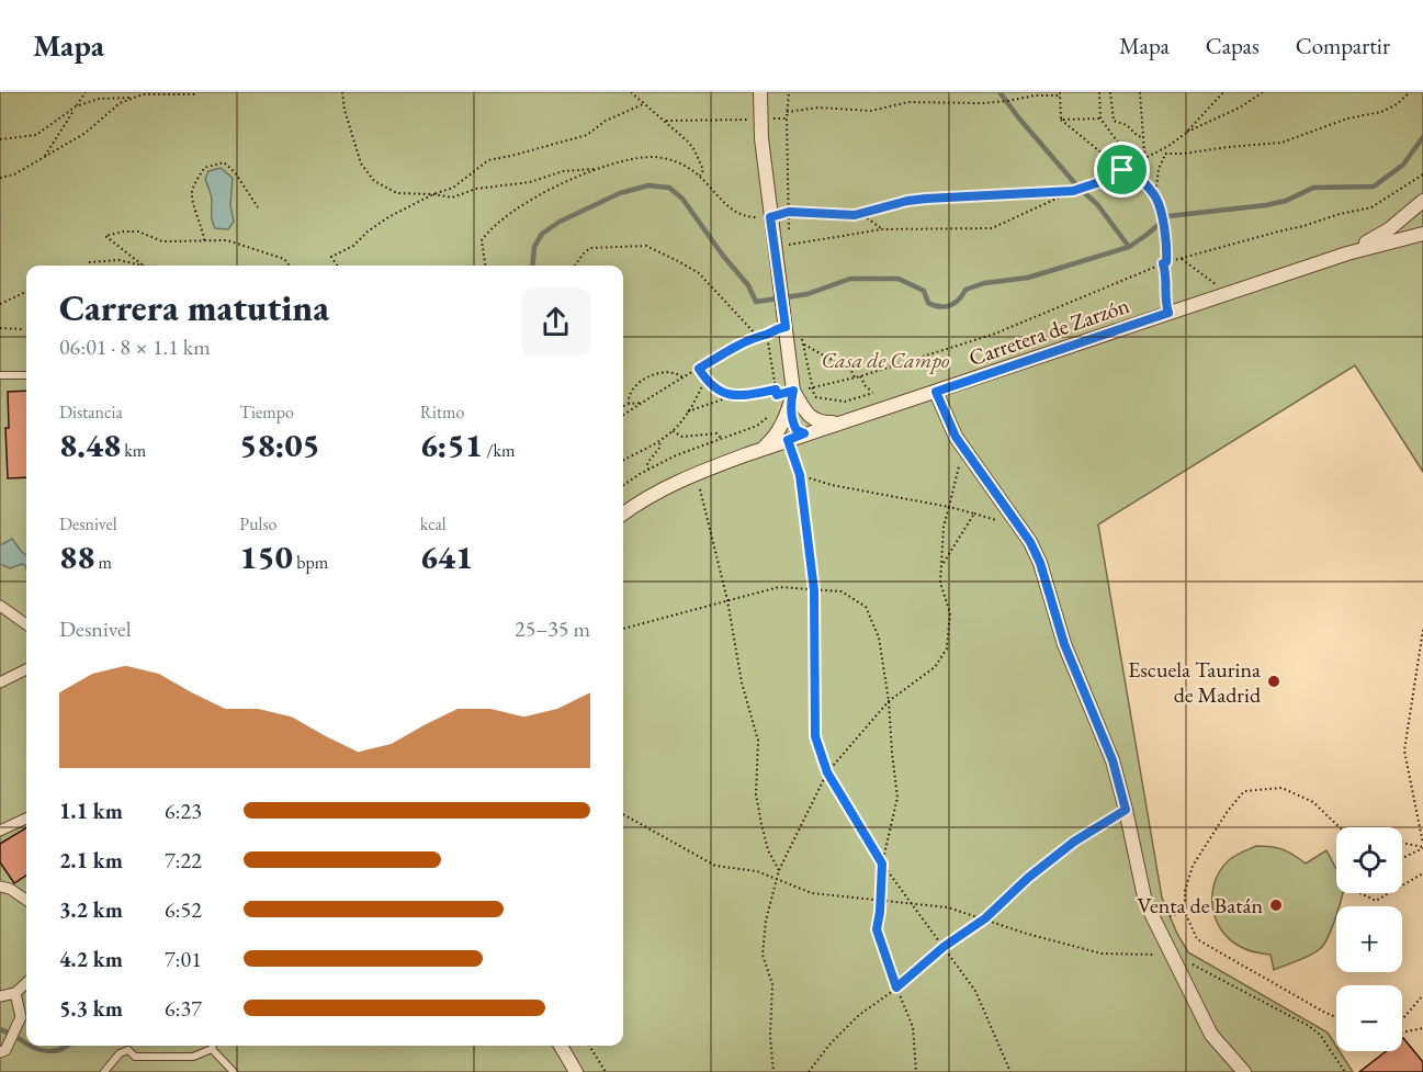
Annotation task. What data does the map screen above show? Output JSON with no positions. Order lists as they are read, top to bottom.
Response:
{
  "streets": {
    "street": ["Carretera de Zarzón"]
  },
  "parks": ["Casa de Campo"],
  "places": ["Escuela Taurina de Madrid", "Venta de Batán"],
  "page": {
    "header": "Mapa",
    "nav": ["Mapa", "Capas", "Compartir"],
    "heading": ["Carrera matutina", "06:01 · 8 × 1.1 km"],
    "stats": [
      ["Distancia", "8.48 km"],
      ["Tiempo", "58:05"],
      ["Ritmo", "6:51 /km"],
      ["Desnivel", "88 m"],
      ["Pulso", "150 bpm"],
      ["kcal", "641"]
    ],
    "chart": ["Desnivel", "25–35 m"],
    "list": [
      {
        "name": "1.1 km",
        "note": "6:23"
      },
      {
        "name": "2.1 km",
        "note": "7:22"
      },
      {
        "name": "3.2 km",
        "note": "6:52"
      },
      {
        "name": "4.2 km",
        "note": "7:01"
      },
      {
        "name": "5.3 km",
        "note": "6:37"
      }
    ],
    "map_buttons": ["+", "−"]
  }
}
